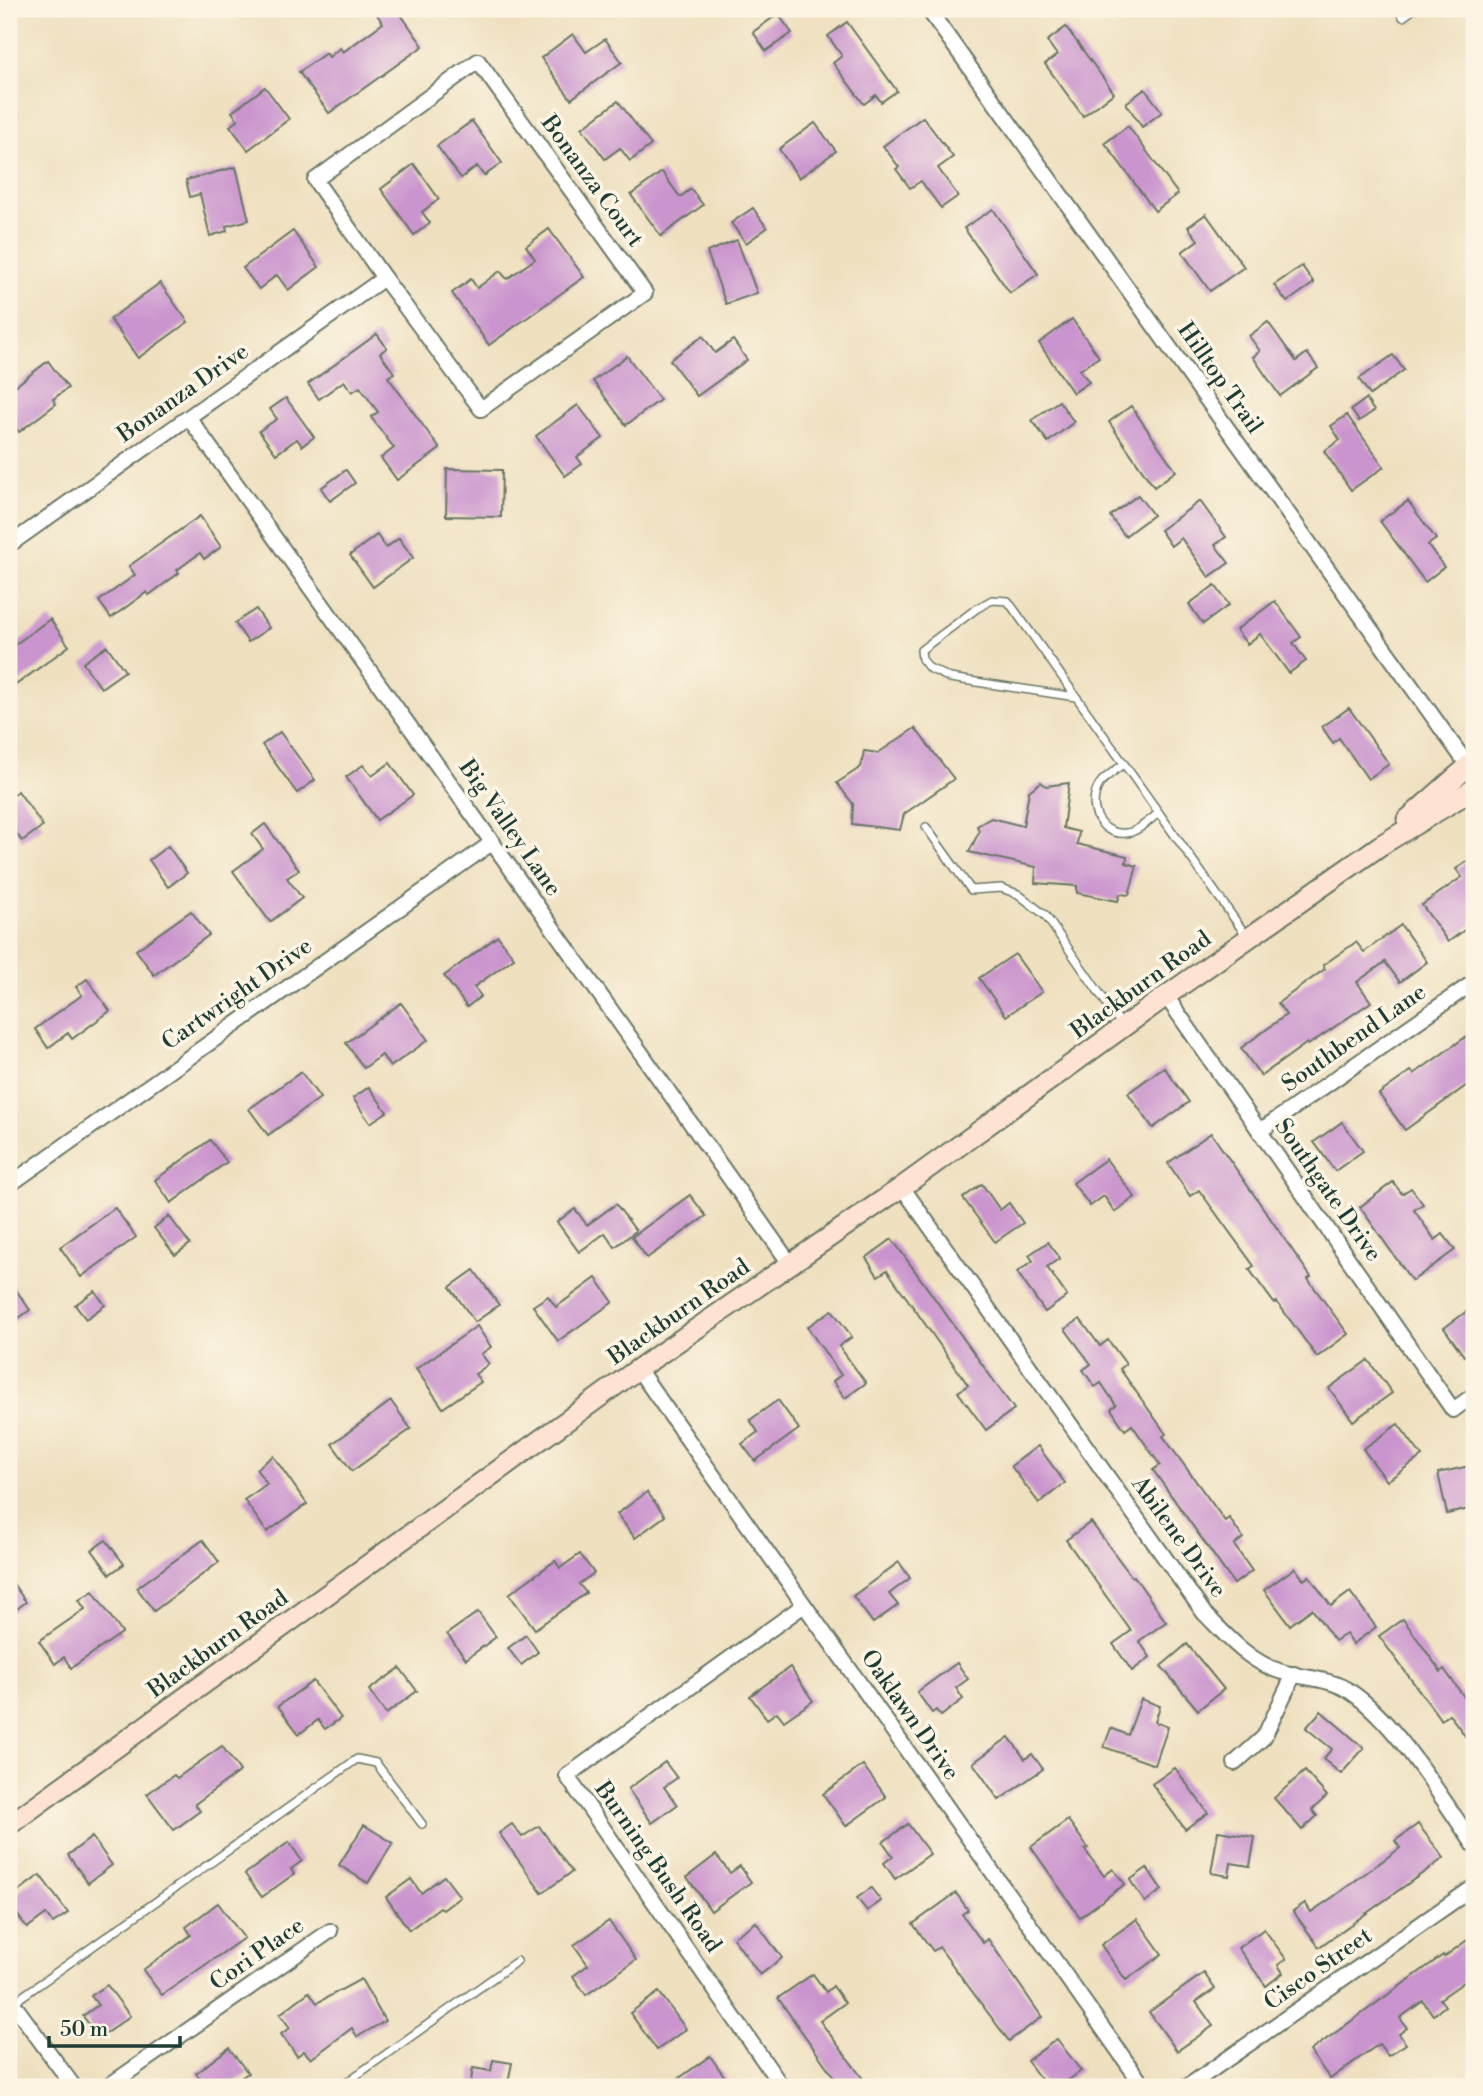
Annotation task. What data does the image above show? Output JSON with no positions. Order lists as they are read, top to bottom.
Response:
{
  "streets": {
    "main road": ["Blackburn Road"],
    "street": [
      "Bonanza Court",
      "Hilltop Trail",
      "Bonanza Drive",
      "Big Valley Lane",
      "Cartwright Drive",
      "Southbend Lane",
      "Southgate Drive",
      "Abilene Drive",
      "Oaklawn Drive",
      "Burning Bush Road",
      "Cori Place",
      "Cisco Street"
    ]
  },
  "crossings": [
    ["Bonanza Court", "Bonanza Drive"],
    ["Hilltop Trail", "Blackburn Road"],
    ["Bonanza Drive", "Big Valley Lane"],
    ["Big Valley Lane", "Blackburn Road"],
    ["Big Valley Lane", "Cartwright Drive"],
    ["Blackburn Road", "Southgate Drive"],
    ["Blackburn Road", "Abilene Drive"],
    ["Blackburn Road", "Oaklawn Drive"],
    ["Southbend Lane", "Southgate Drive"],
    ["Oaklawn Drive", "Burning Bush Road"]
  ],
  "scale_bar": "50 m"
}
